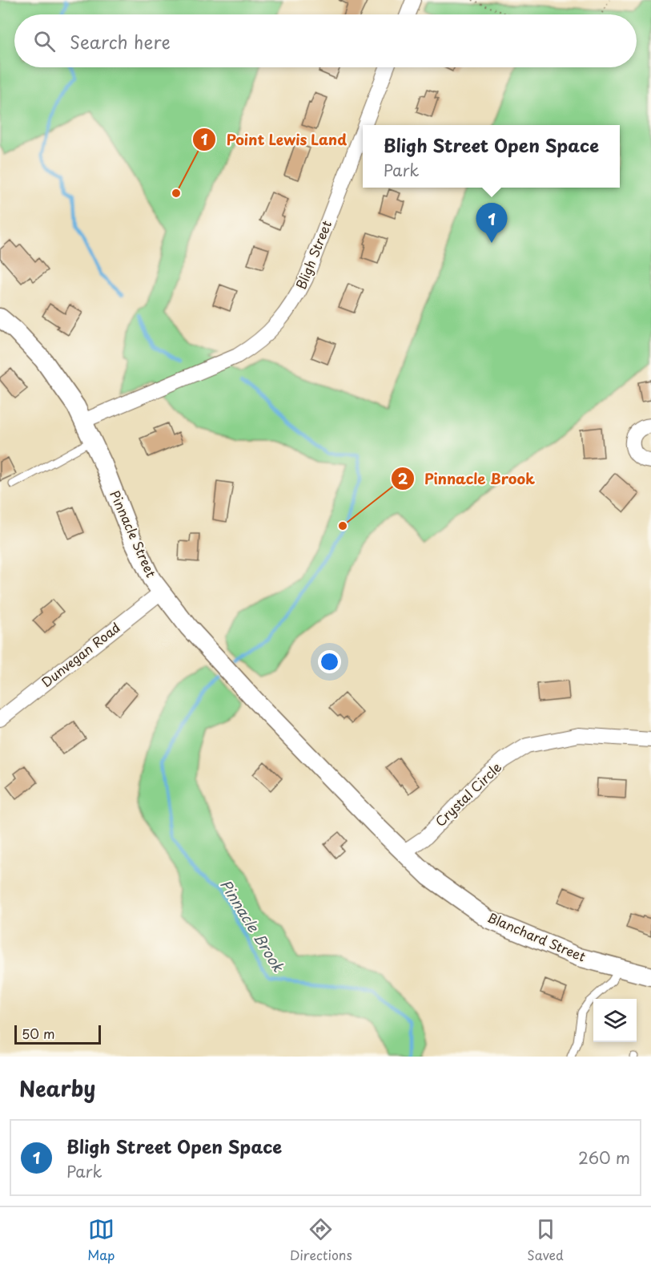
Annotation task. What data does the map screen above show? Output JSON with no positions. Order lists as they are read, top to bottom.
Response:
{
  "streets": {
    "street": [
      "Bligh Street",
      "Pinnacle Street",
      "Dunvegan Road",
      "Crystal Circle",
      "Blanchard Street"
    ]
  },
  "crossings": [
    ["Bligh Street", "Pinnacle Street"],
    ["Pinnacle Street", "Dunvegan Road"],
    ["Pinnacle Street", "Blanchard Street"],
    ["Crystal Circle", "Blanchard Street"]
  ],
  "water": ["Pinnacle Brook"],
  "places": ["Point Lewis Land", "Pinnacle Brook"],
  "scale_bar": "50 m",
  "page": {
    "search": "Search here",
    "popup": ["Bligh Street Open Space", "Park"],
    "pins": "1",
    "scale": "50 m",
    "heading": "Nearby",
    "list": [
      {
        "mark": "1",
        "name": "Bligh Street Open Space",
        "note": "Park",
        "value": "260 m"
      }
    ],
    "nav": ["Map", "Directions", "Saved"]
  }
}
